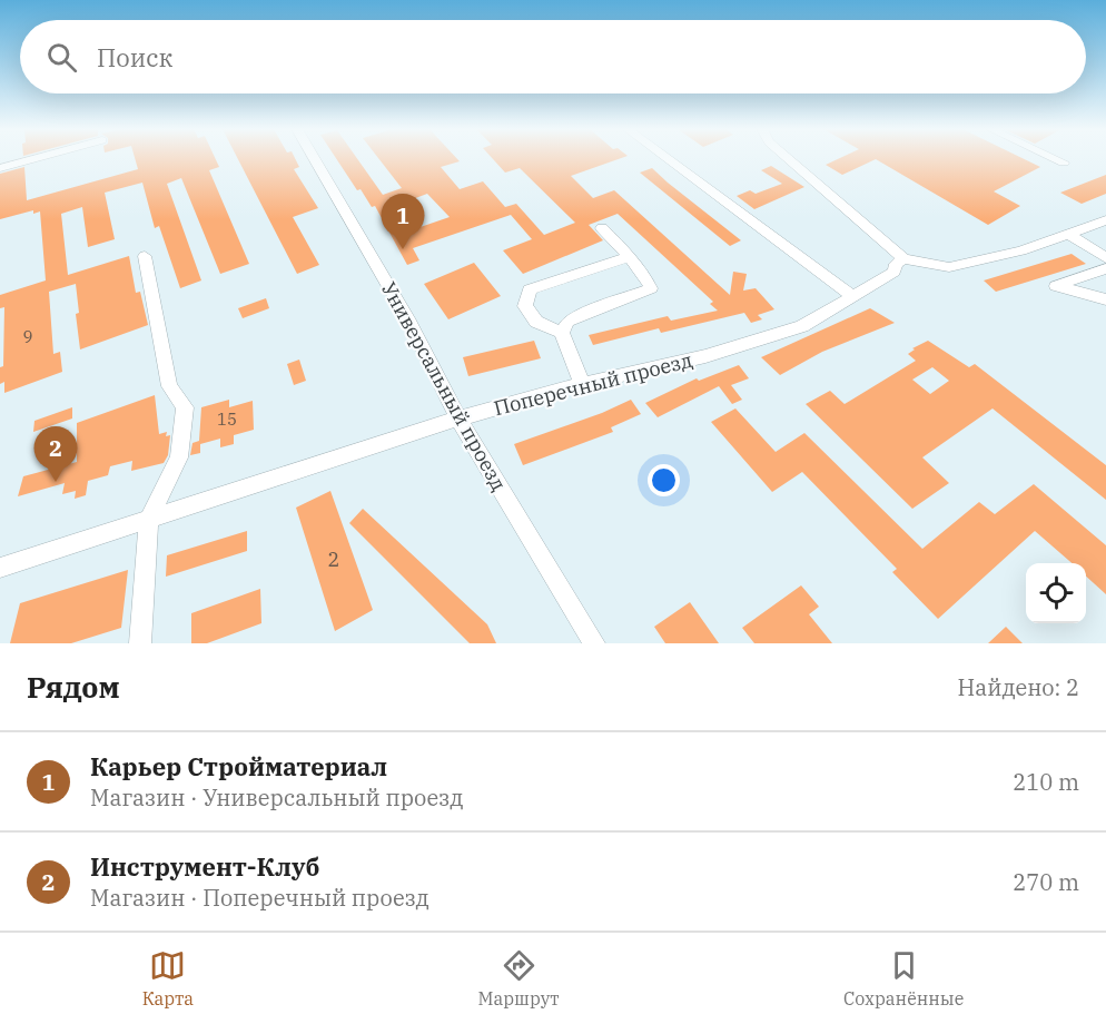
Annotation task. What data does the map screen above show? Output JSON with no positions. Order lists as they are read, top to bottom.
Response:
{
  "streets": {
    "street": ["Поперечный проезд", "Универсальный проезд"]
  },
  "crossings": [
    ["Поперечный проезд", "Универсальный проезд"]
  ],
  "house_numbers": ["9", "15", "2"],
  "page": {
    "search": "Поиск",
    "pins": ["1", "2"],
    "heading": ["Рядом", "Найдено: 2"],
    "list": [
      {
        "mark": "1",
        "name": "Карьер Стройматериал",
        "note": "Магазин · Универсальный проезд",
        "value": "210 m"
      },
      {
        "mark": "2",
        "name": "Инструмент-Клуб",
        "note": "Магазин · Поперечный проезд",
        "value": "270 m"
      }
    ],
    "nav": ["Карта", "Маршрут", "Сохранённые"]
  }
}
